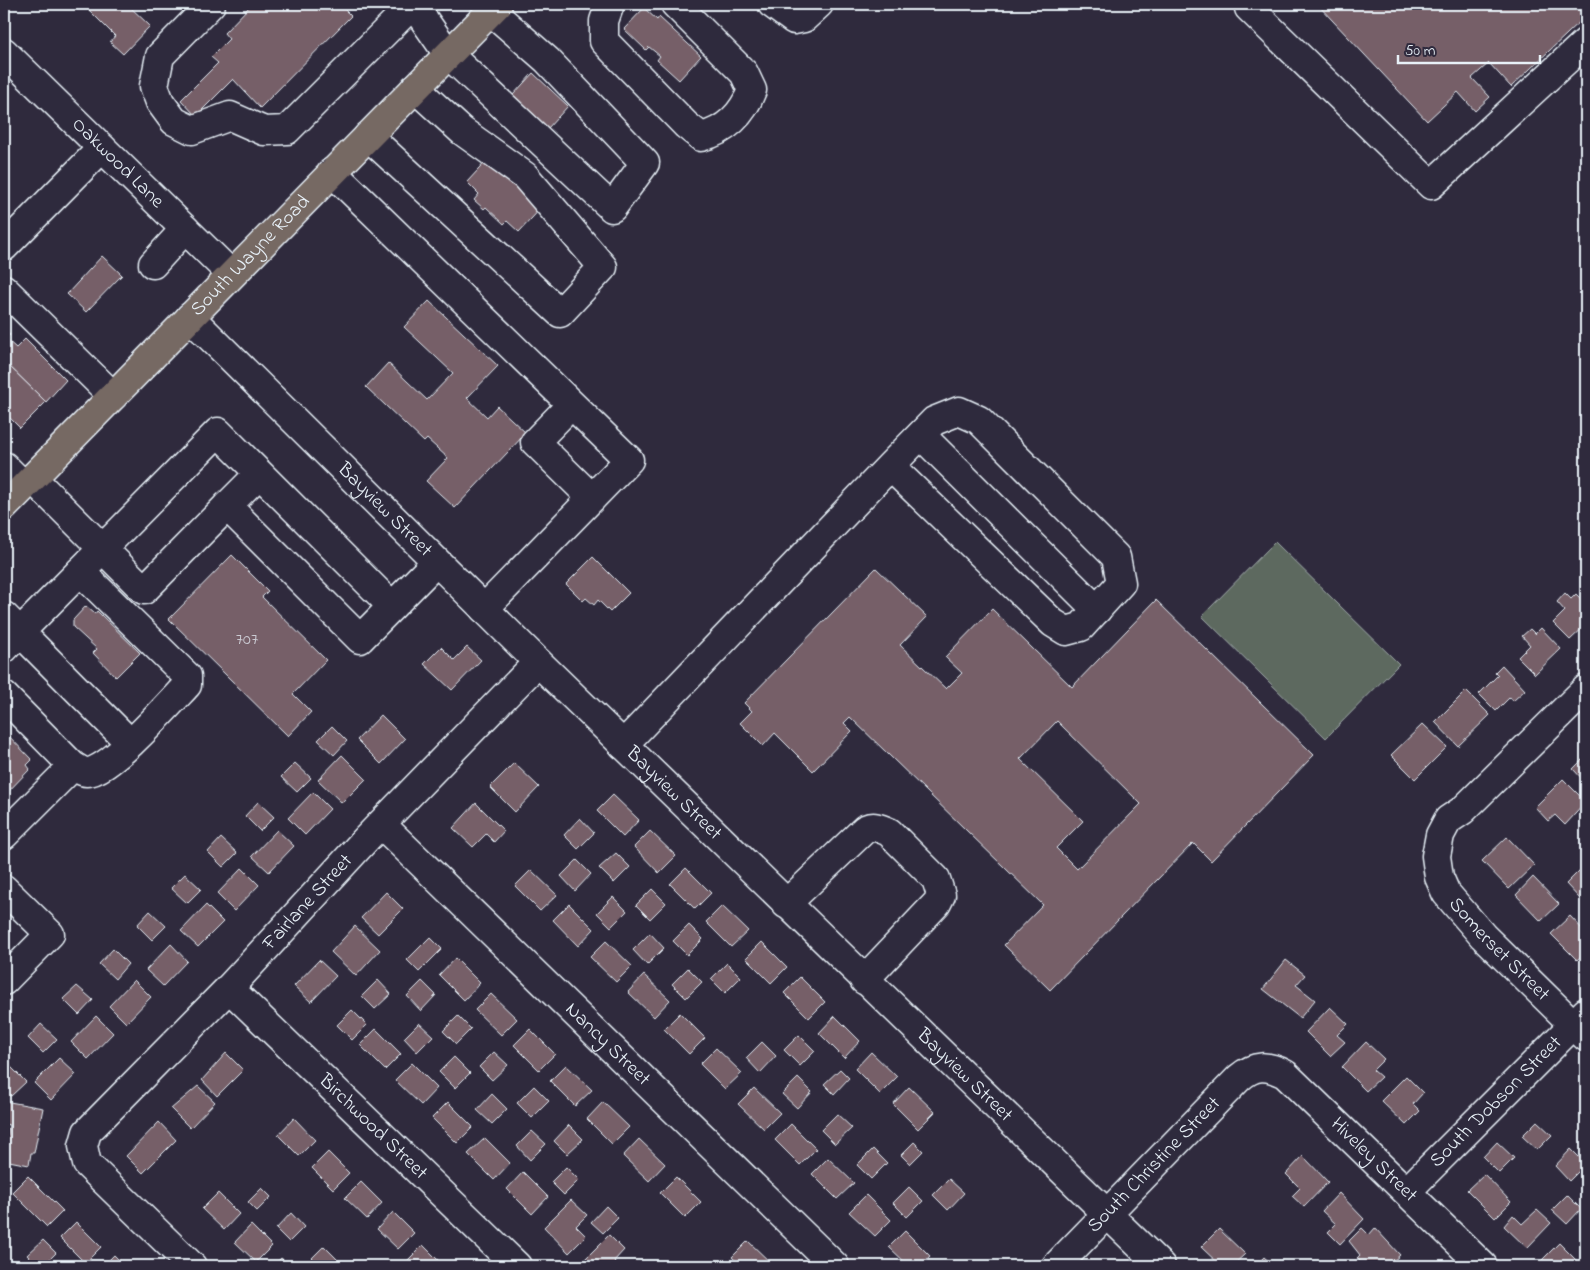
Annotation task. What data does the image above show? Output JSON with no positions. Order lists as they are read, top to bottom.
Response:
{
  "streets": {
    "main road": ["South Wayne Road"],
    "street": [
      "Oakwood Lane",
      "Bayview Street",
      "Fairlane Street",
      "Somerset Street",
      "Nancy Street",
      "South Dobson Street",
      "Birchwood Street",
      "Hiveley Street",
      "South Christine Street"
    ]
  },
  "crossings": [
    ["Oakwood Lane", "South Wayne Road"],
    ["South Wayne Road", "Bayview Street"],
    ["Bayview Street", "Fairlane Street"],
    ["Bayview Street", "South Christine Street"],
    ["Fairlane Street", "Nancy Street"],
    ["Fairlane Street", "Birchwood Street"],
    ["Somerset Street", "South Dobson Street"],
    ["South Dobson Street", "Hiveley Street"],
    ["Hiveley Street", "South Christine Street"]
  ],
  "house_numbers": ["707"],
  "scale_bar": "50 m"
}
